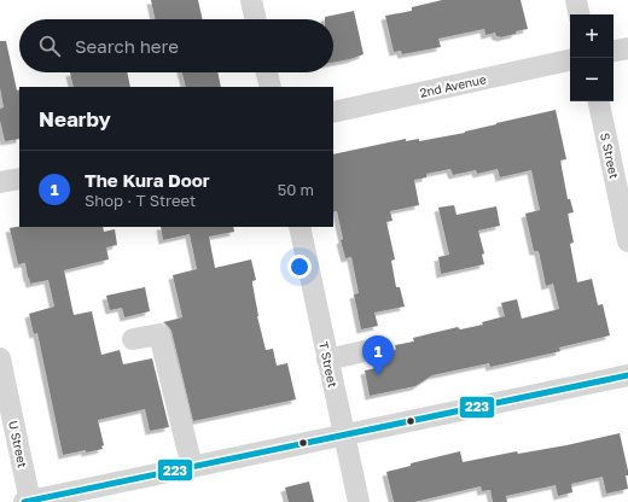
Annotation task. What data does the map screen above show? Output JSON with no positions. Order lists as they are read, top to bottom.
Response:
{
  "streets": {
    "street": [
      "2nd Avenue",
      "S Street",
      "T Street",
      "U Street"
    ]
  },
  "lines": ["transit line 223"],
  "page": {
    "map_buttons": ["+", "−"],
    "search": "Search here",
    "heading": "Nearby",
    "list": [
      {
        "mark": "1",
        "name": "The Kura Door",
        "note": "Shop · T Street",
        "value": "50 m"
      }
    ],
    "pins": "1"
  }
}
